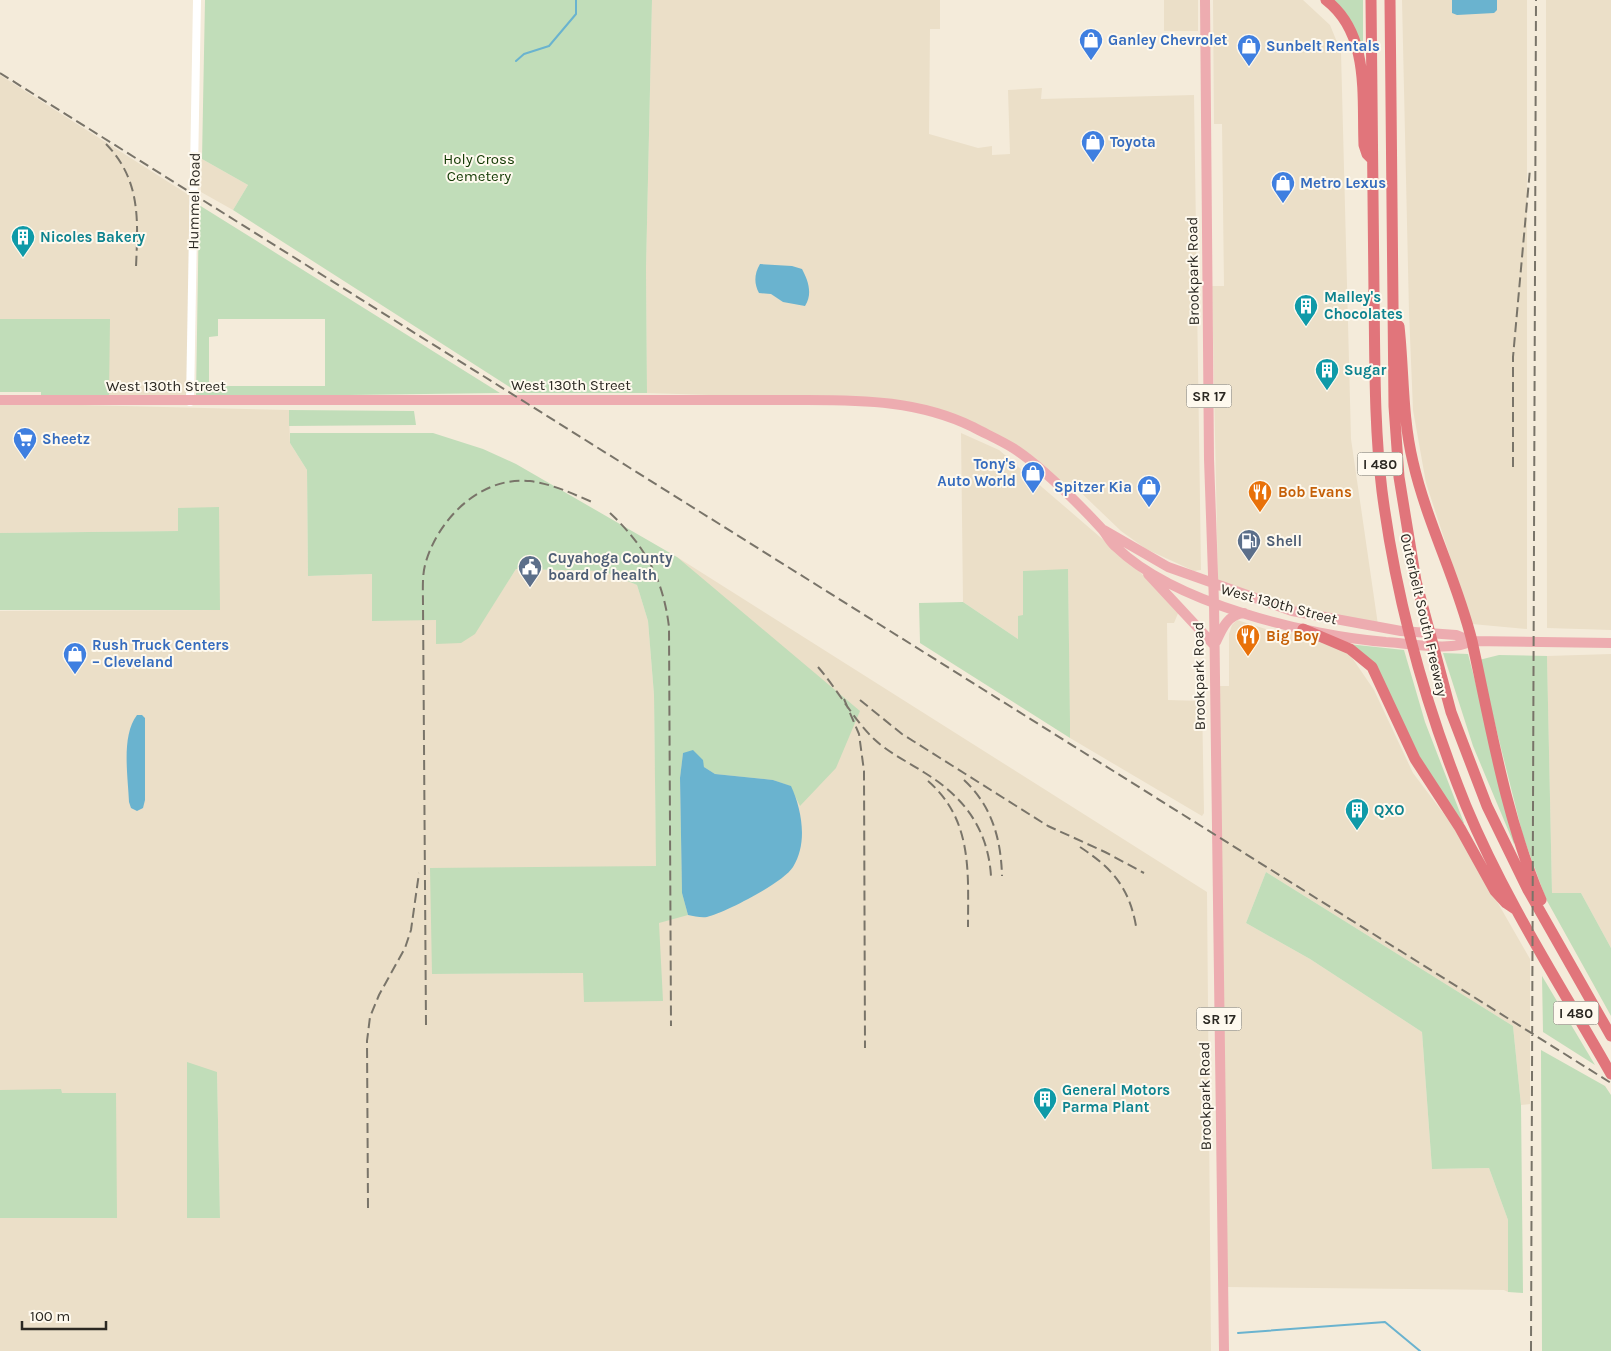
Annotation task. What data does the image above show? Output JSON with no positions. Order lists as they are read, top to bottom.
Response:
{
  "streets": {
    "highway": ["I 480", "Outerbelt South Freeway"],
    "main road": ["Brookpark Road", "West 130th Street", "SR 17"],
    "street": ["Hummel Road"]
  },
  "crossings": [
    ["Hummel Road", "West 130th Street"],
    ["Brookpark Road", "West 130th Street"]
  ],
  "parks": ["Holy Cross Cemetery"],
  "places": {
    "shop": [
      "Ganley Chevrolet",
      "Sunbelt Rentals",
      "Toyota",
      "Metro Lexus",
      "Tony's Auto World",
      "Spitzer Kia",
      "Rush Truck Centers – Cleveland"
    ],
    "building": [
      "Nicoles Bakery",
      "Malley's Chocolates",
      "Sugar",
      "QXO",
      "General Motors Parma Plant"
    ],
    "supermarket": ["Sheetz"],
    "restaurant": ["Bob Evans", "Big Boy"],
    "fuel station": ["Shell"],
    "public building": ["Cuyahoga County board of health"]
  },
  "scale_bar": "100 m"
}
